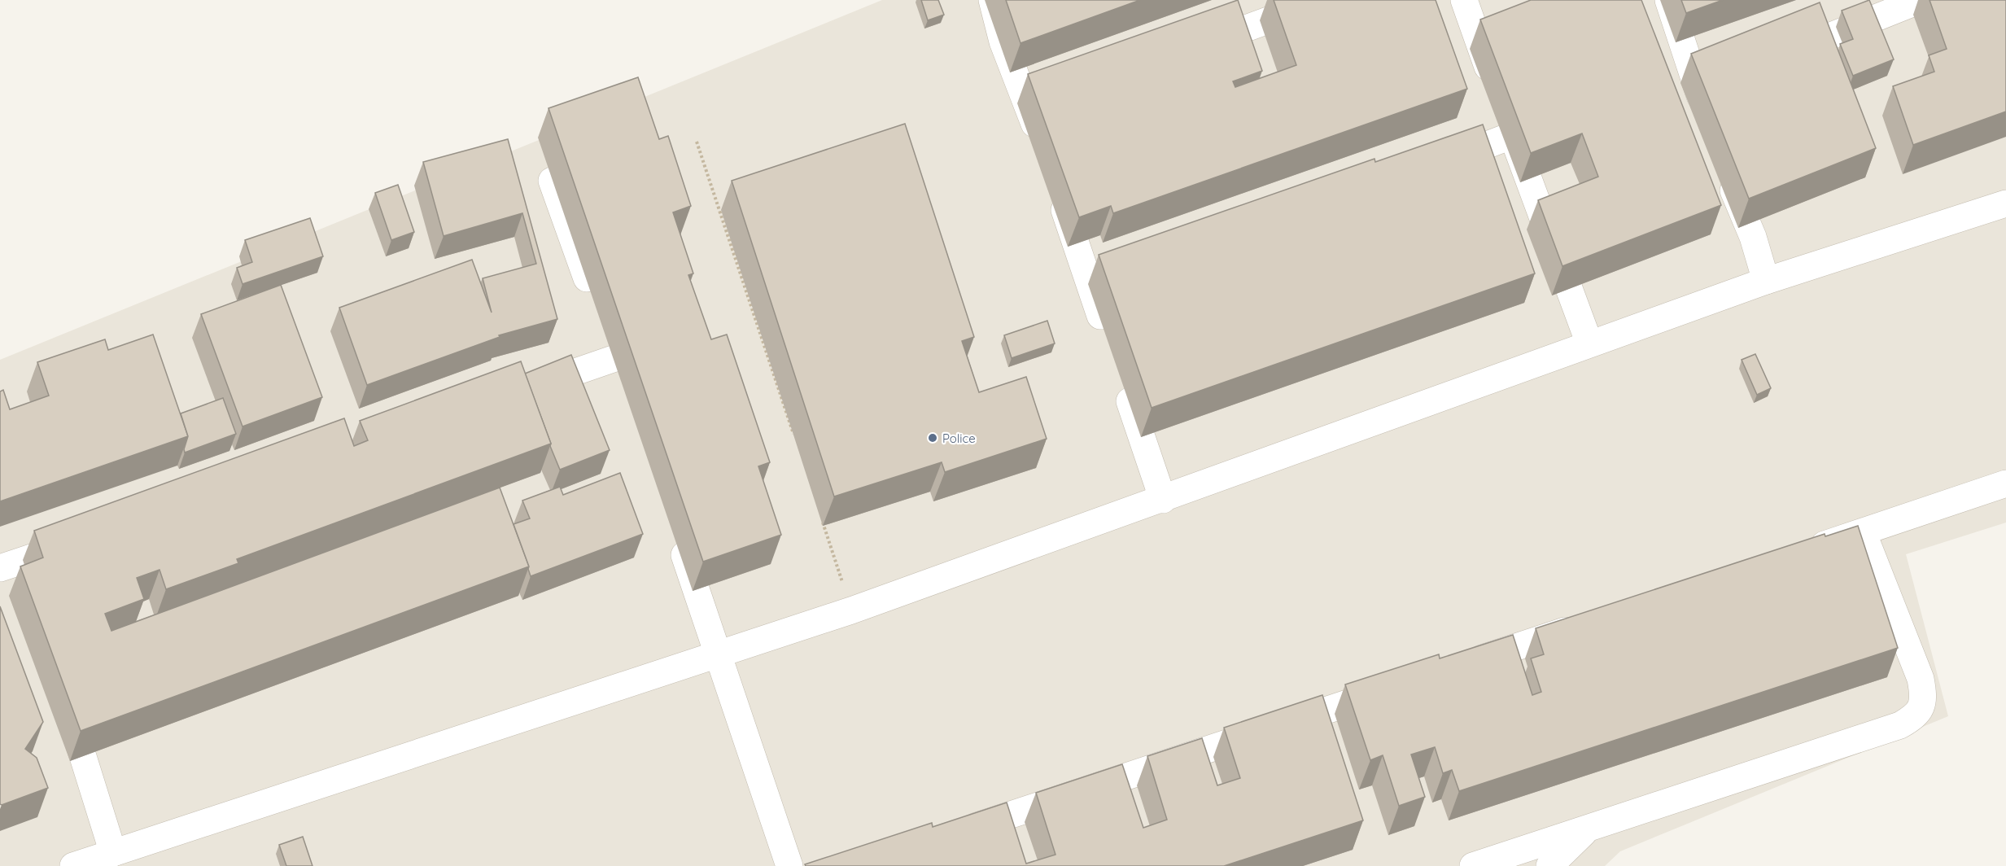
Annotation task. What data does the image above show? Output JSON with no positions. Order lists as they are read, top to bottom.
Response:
{
  "places": ["Police"]
}
